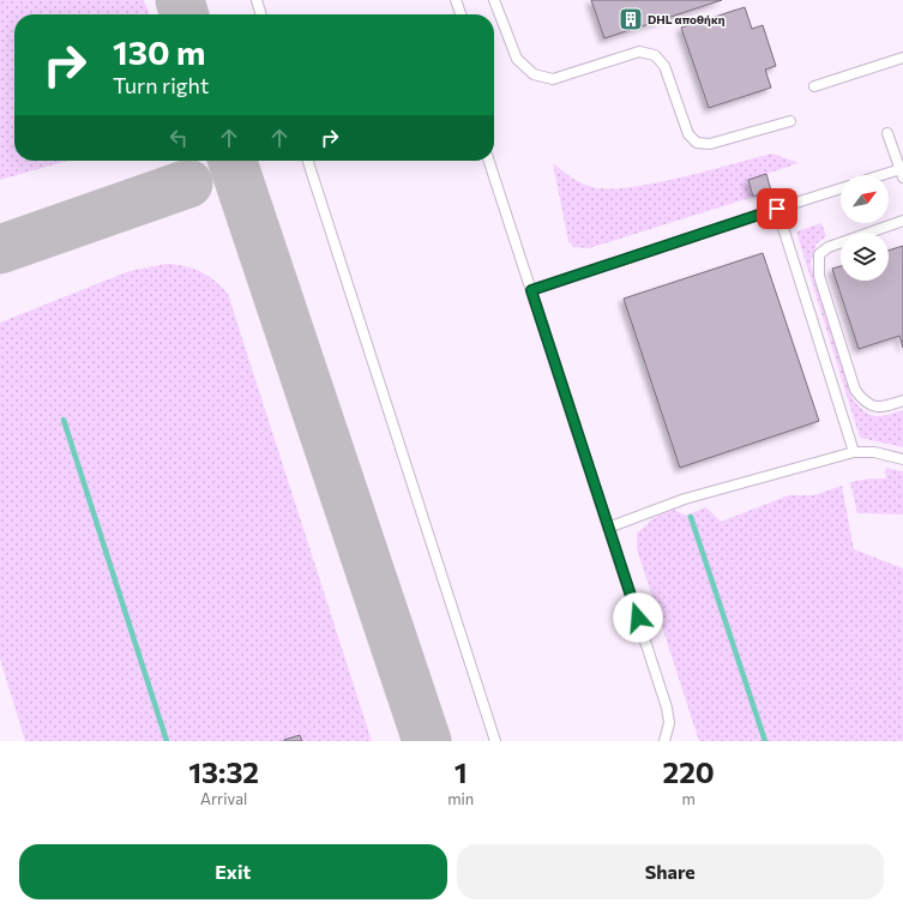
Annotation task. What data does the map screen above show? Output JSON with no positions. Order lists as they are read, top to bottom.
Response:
{
  "places": {
    "building": ["DHL αποθήκη"]
  },
  "north": "top right",
  "page": {
    "turn": ["130 m", "Turn right"],
    "eta": [
      "13:32",
      "Arrival",
      "1",
      "min",
      "220",
      "m"
    ],
    "buttons": ["Exit", "Share"]
  }
}
